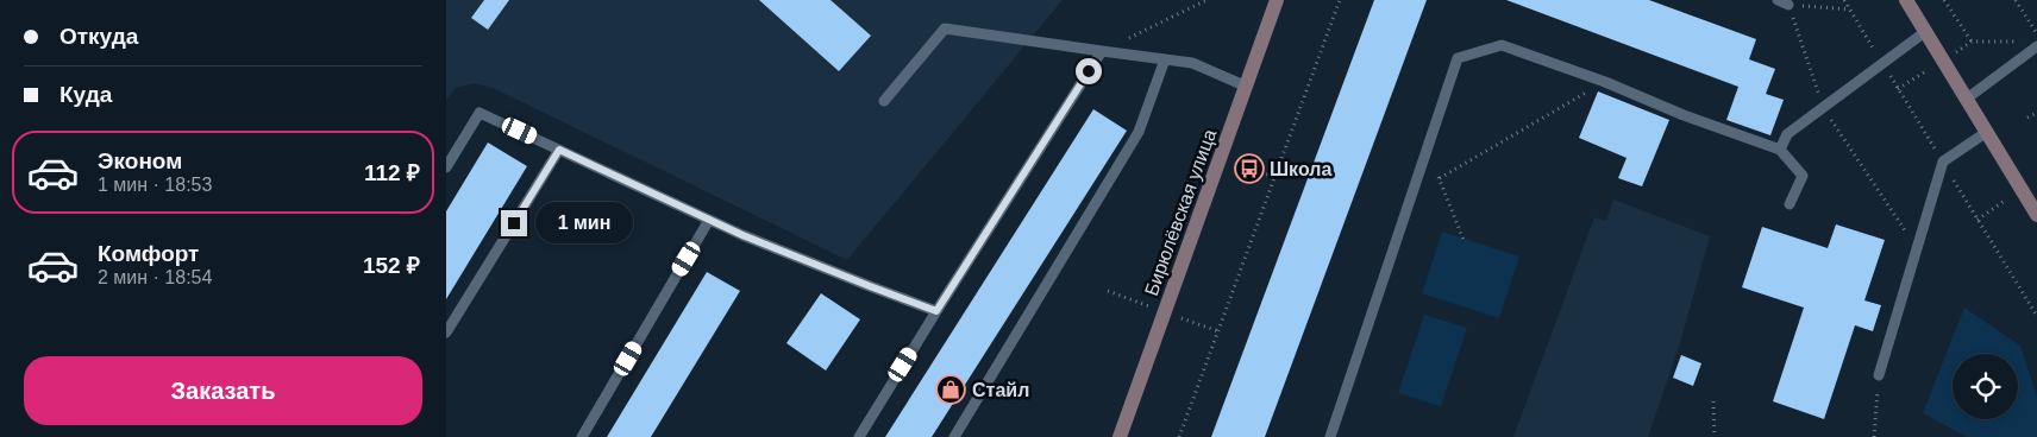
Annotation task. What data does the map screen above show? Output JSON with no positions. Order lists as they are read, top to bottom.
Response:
{
  "streets": {
    "street": ["Бирюлёвская улица"]
  },
  "places": {
    "bus stop": ["Школа"],
    "shop": ["Стайл"]
  },
  "page": {
    "banner": ["Откуда", "Куда"],
    "list": [
      {
        "name": "Эконом",
        "note": "1 мин · 18:53",
        "value": "112 ₽"
      },
      {
        "name": "Комфорт",
        "note": "2 мин · 18:54",
        "value": "152 ₽"
      }
    ],
    "bubble": "1 мин",
    "buttons": "Заказать"
  }
}
